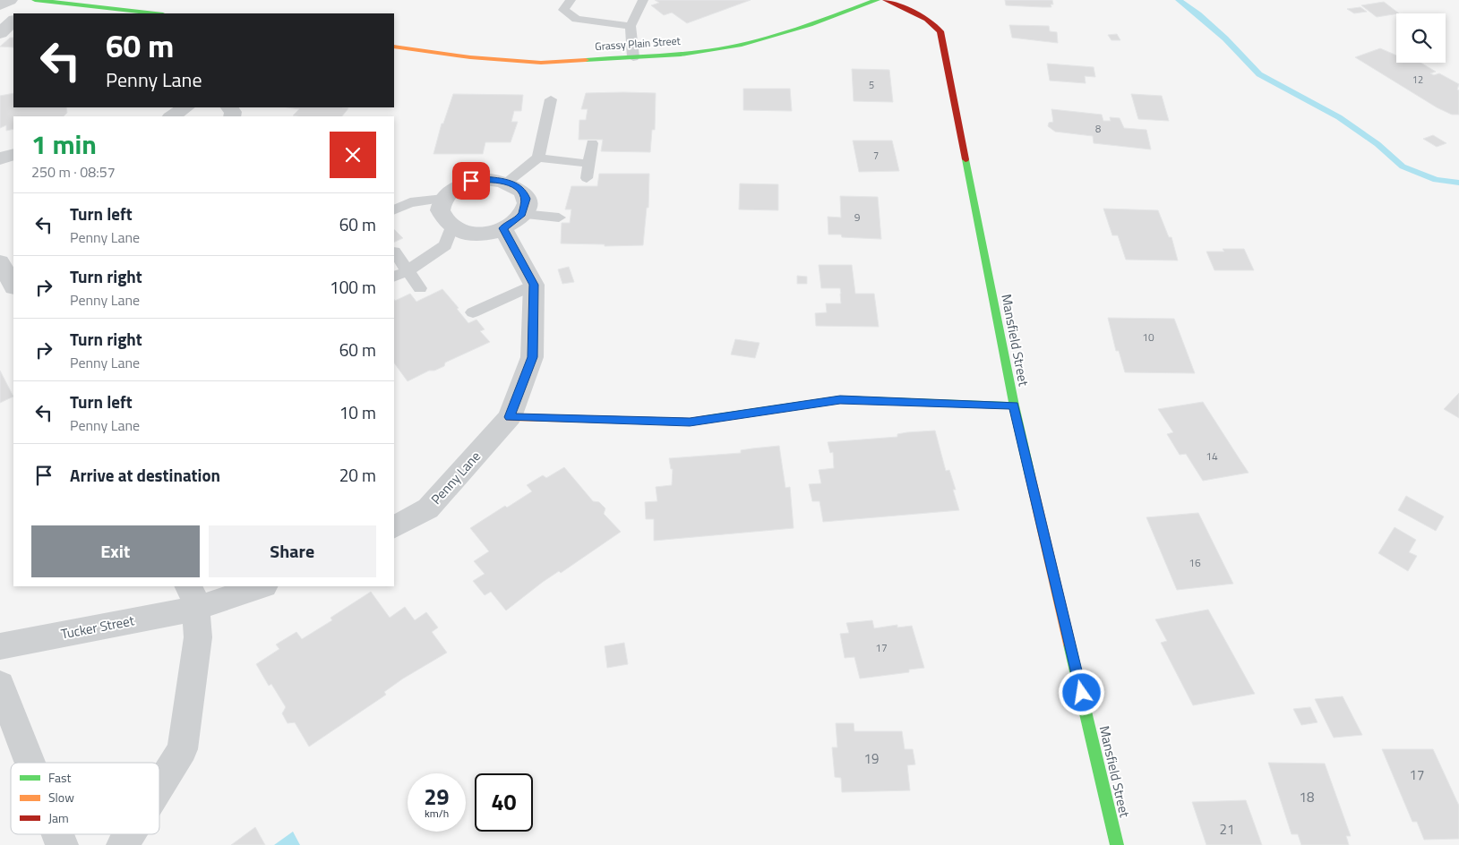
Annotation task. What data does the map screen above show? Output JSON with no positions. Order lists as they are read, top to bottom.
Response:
{
  "streets": {
    "street": [
      "Grassy Plain Street",
      "Mansfield Street",
      "Penny Lane",
      "Tucker Street"
    ]
  },
  "house_numbers": [
    "12",
    "5",
    "8",
    "7",
    "9",
    "10",
    "14",
    "16",
    "17",
    "19",
    "17",
    "18",
    "21"
  ],
  "legend": ["Fast", "Slow", "Jam"],
  "page": {
    "turn": ["60 m", "Penny Lane"],
    "heading": ["1 min", "250 m · 08:57"],
    "list": [
      {
        "name": "Turn left",
        "note": "Penny Lane",
        "value": "60 m"
      },
      {
        "name": "Turn right",
        "note": "Penny Lane",
        "value": "100 m"
      },
      {
        "name": "Turn right",
        "note": "Penny Lane",
        "value": "60 m"
      },
      {
        "name": "Turn left",
        "note": "Penny Lane",
        "value": "10 m"
      },
      {
        "name": "Arrive at destination",
        "value": "20 m"
      }
    ],
    "buttons": ["Exit", "Share"],
    "speed": "29 km/h",
    "limit": "40"
  }
}
